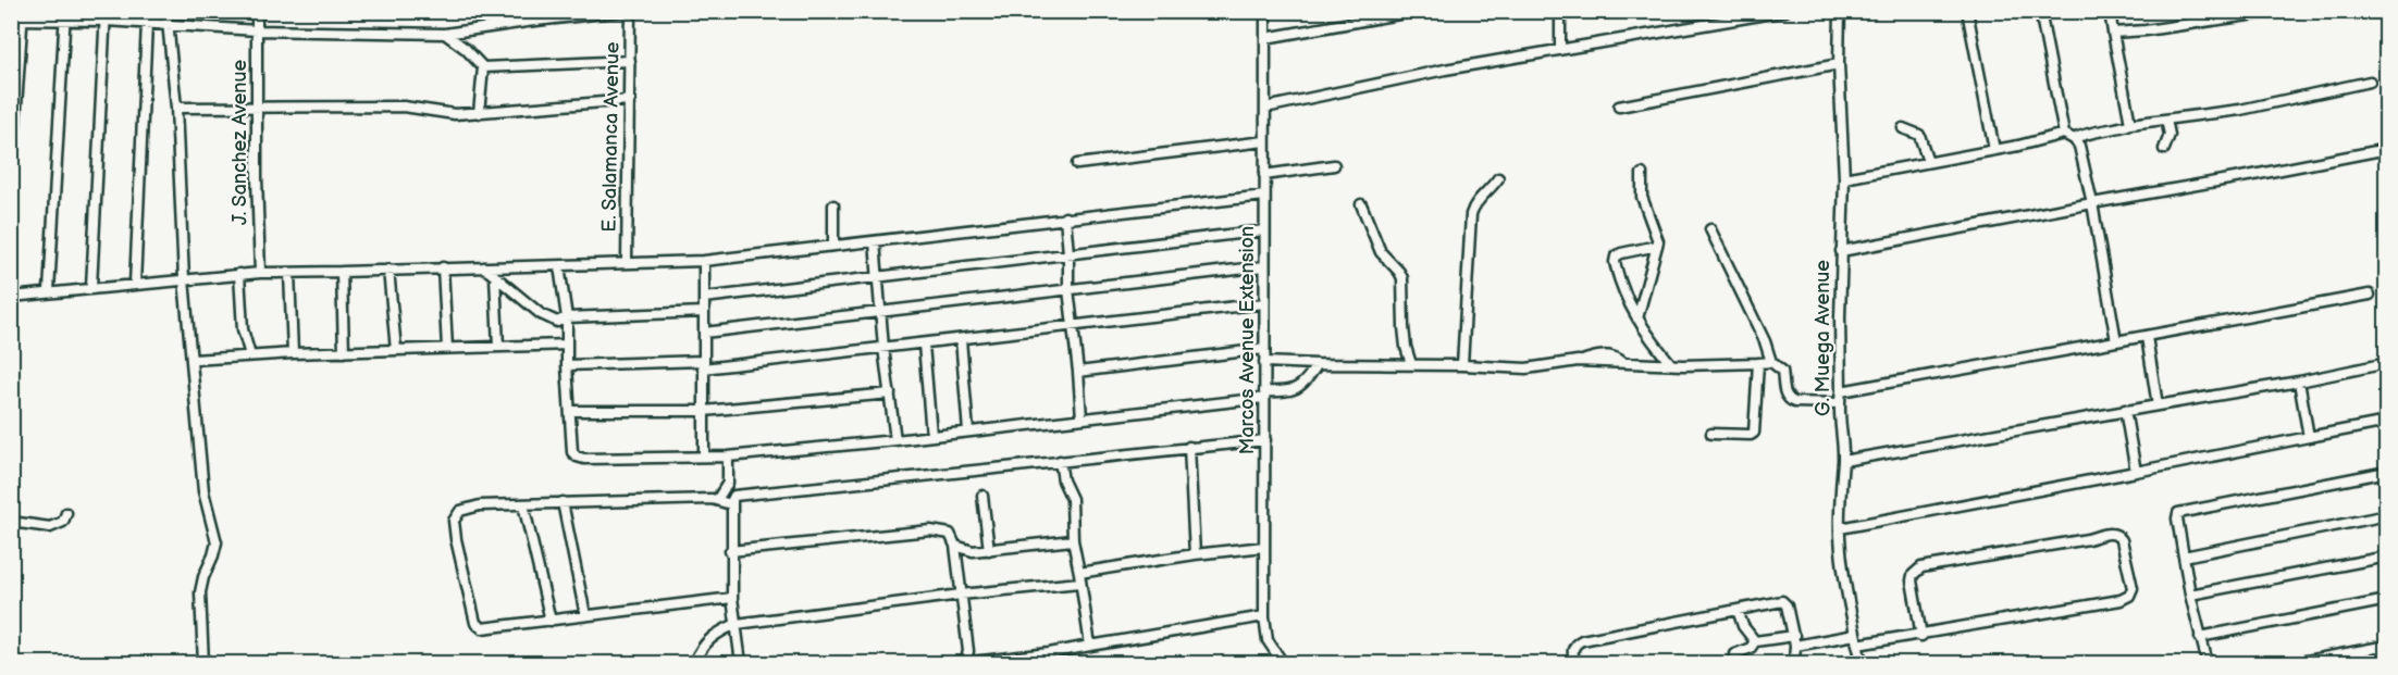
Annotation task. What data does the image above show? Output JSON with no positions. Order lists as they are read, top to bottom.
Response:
{
  "streets": {
    "street": [
      "E. Salamanca Avenue",
      "J. Sanchez Avenue",
      "G. Muega Avenue",
      "Marcos Avenue Extension"
    ]
  }
}
